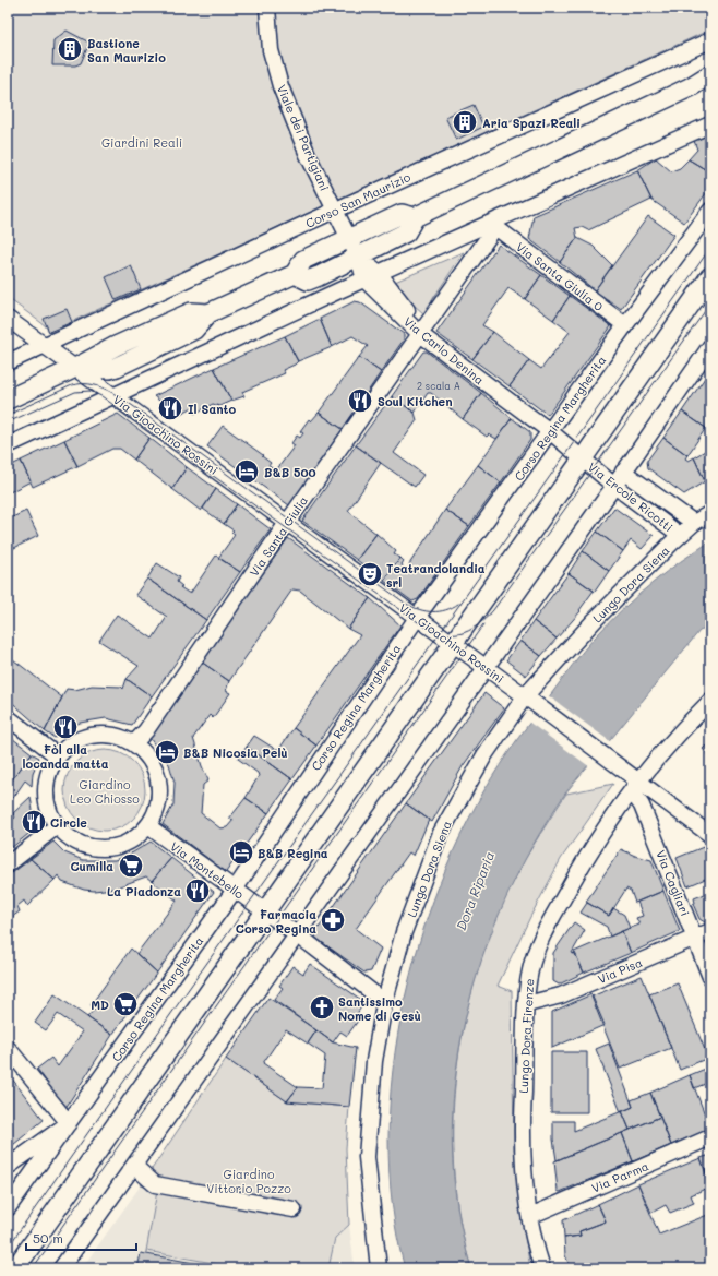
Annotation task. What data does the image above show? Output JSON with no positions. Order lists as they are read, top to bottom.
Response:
{
  "streets": {
    "street": [
      "Viale dei Partigiani",
      "Corso San Maurizio",
      "Via Santa Giulia 0",
      "Via Carlo Denina",
      "Corso Regina Margherita",
      "Via Gioachino Rossini",
      "Via Ercole Ricotti",
      "Via Santa Giulia",
      "Lungo Dora Siena",
      "Via Montebello",
      "Via Cagliari",
      "Via Pisa",
      "Lungo Dora Firenze",
      "Via Parma"
    ]
  },
  "crossings": [
    ["Viale dei Partigiani", "Corso San Maurizio"],
    ["Viale dei Partigiani", "Via Carlo Denina"],
    ["Corso San Maurizio", "Via Gioachino Rossini"],
    ["Via Santa Giulia 0", "Corso Regina Margherita"],
    ["Via Santa Giulia 0", "Via Santa Giulia"],
    ["Via Carlo Denina", "Corso Regina Margherita"],
    ["Via Carlo Denina", "Via Ercole Ricotti"],
    ["Via Carlo Denina", "Via Santa Giulia"],
    ["Corso Regina Margherita", "Via Gioachino Rossini"],
    ["Corso Regina Margherita", "Via Montebello"],
    ["Via Gioachino Rossini", "Via Santa Giulia"],
    ["Via Gioachino Rossini", "Lungo Dora Siena"],
    ["Via Gioachino Rossini", "Via Cagliari"],
    ["Via Gioachino Rossini", "Lungo Dora Firenze"],
    ["Via Ercole Ricotti", "Lungo Dora Siena"],
    ["Via Santa Giulia", "Via Montebello"],
    ["Lungo Dora Siena", "Via Montebello"],
    ["Via Cagliari", "Via Pisa"],
    ["Via Cagliari", "Lungo Dora Firenze"],
    ["Via Pisa", "Lungo Dora Firenze"],
    ["Lungo Dora Firenze", "Via Parma"]
  ],
  "water": ["Dora Riparia"],
  "parks": ["Giardini Reali", "Giardino Leo Chiosso", "Giardino Vittorio Pozzo"],
  "places": {
    "building": ["Bastione San Maurizio", "Aria Spazi Reali"],
    "restaurant": [
      "Soul Kitchen",
      "Il Santo",
      "Fòl alla locanda matta",
      "Circle",
      "La Piadonza"
    ],
    "hotel": ["B&B 500", "B&B Nicosia Pelù", "B&B Regina"],
    "theatre": ["Teatrandolandia srl"],
    "supermarket": ["Cumilla", "MD"],
    "pharmacy": ["Farmacia Corso Regina"],
    "church": ["Santissimo Nome di Gesù"]
  },
  "house_numbers": ["2 scala A"],
  "scale_bar": "50 m"
}
